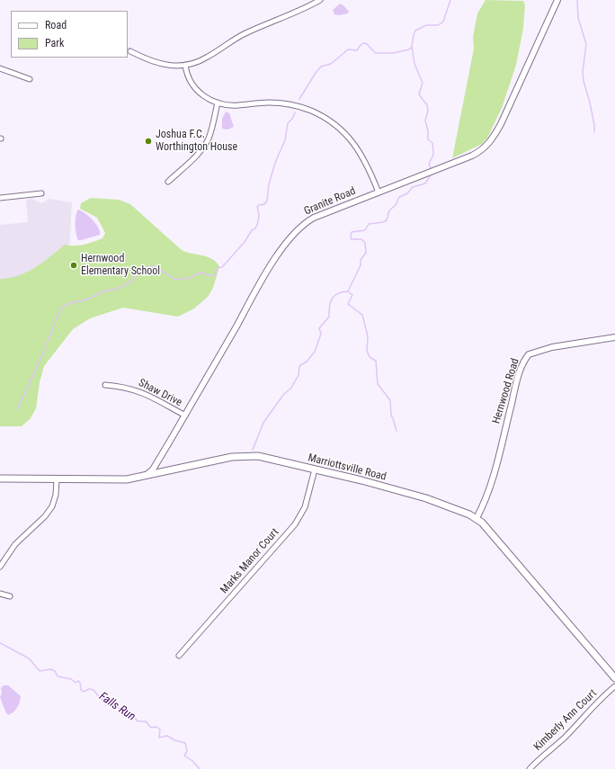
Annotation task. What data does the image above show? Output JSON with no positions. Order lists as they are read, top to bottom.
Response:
{
  "streets": {
    "main road": ["Marriottsville Road"],
    "street": [
      "Granite Road",
      "Hernwood Road",
      "Shaw Drive",
      "Marks Manor Court",
      "Kimberly Ann Court"
    ]
  },
  "crossings": [
    ["Granite Road", "Shaw Drive"],
    ["Granite Road", "Marriottsville Road"],
    ["Hernwood Road", "Marriottsville Road"],
    ["Marriottsville Road", "Marks Manor Court"]
  ],
  "water": ["Falls Run"],
  "places": ["Joshua F.C. Worthington House", "Hernwood Elementary School"],
  "legend": ["Road", "Park"]
}
